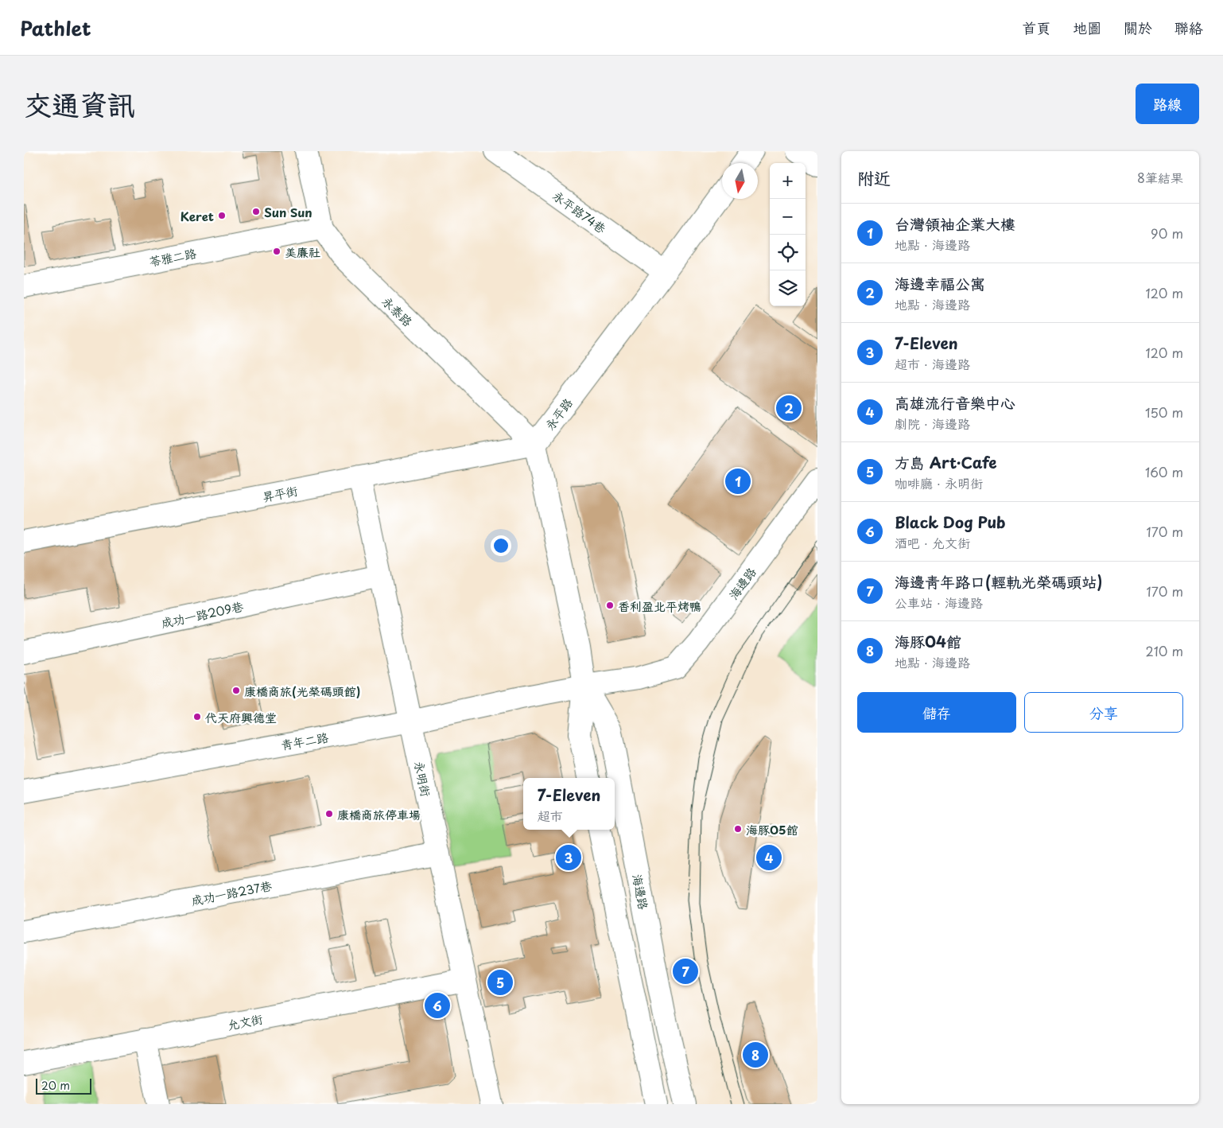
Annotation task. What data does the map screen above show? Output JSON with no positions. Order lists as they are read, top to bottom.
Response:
{
  "streets": {
    "street": [
      "永平路74巷",
      "苓雅二路",
      "永泰路",
      "永平路",
      "昇平街",
      "海邊路",
      "成功一路209巷",
      "青年二路",
      "永明街",
      "成功一路237巷",
      "允文街"
    ]
  },
  "crossings": [
    ["永平路74巷", "永平路"],
    ["苓雅二路", "永泰路"],
    ["永泰路", "永平路"],
    ["永泰路", "昇平街"],
    ["永平路", "昇平街"],
    ["昇平街", "永明街"],
    ["海邊路", "青年二路"],
    ["成功一路209巷", "永明街"],
    ["青年二路", "永明街"],
    ["永明街", "成功一路237巷"],
    ["永明街", "允文街"]
  ],
  "places": [
    "Sun Sun",
    "Keret",
    "美廉社",
    "香利盈北平烤鴨",
    "康橋商旅(光榮碼頭館)",
    "代天府興德堂",
    "康橋商旅停車場",
    "海豚05館"
  ],
  "scale_bar": "20 m",
  "north": "bottom",
  "page": {
    "header": "Pathlet",
    "nav": [
      "首頁",
      "地圖",
      "關於",
      "聯絡"
    ],
    "title": "交通資訊",
    "buttons": [
      "路線",
      ["儲存", "分享"]
    ],
    "heading": ["附近", "8筆結果"],
    "map_buttons": ["+", "−"],
    "list": [
      {
        "mark": "1",
        "name": "台灣領袖企業大樓",
        "note": "地點 · 海邊路",
        "value": "90 m"
      },
      {
        "mark": "2",
        "name": "海邊幸福公寓",
        "note": "地點 · 海邊路",
        "value": "120 m"
      },
      {
        "mark": "3",
        "name": "7-Eleven",
        "note": "超市 · 海邊路",
        "value": "120 m"
      },
      {
        "mark": "4",
        "name": "高雄流行音樂中心",
        "note": "劇院 · 海邊路",
        "value": "150 m"
      },
      {
        "mark": "5",
        "name": "方島 Art·Cafe",
        "note": "咖啡廳 · 永明街",
        "value": "160 m"
      },
      {
        "mark": "6",
        "name": "Black Dog Pub",
        "note": "酒吧 · 允文街",
        "value": "170 m"
      },
      {
        "mark": "7",
        "name": "海邊青年路口(輕軌光榮碼頭站)",
        "note": "公車站 · 海邊路",
        "value": "170 m"
      },
      {
        "mark": "8",
        "name": "海豚04館",
        "note": "地點 · 海邊路",
        "value": "210 m"
      }
    ],
    "pins": [
      "2",
      "1",
      "3",
      "4",
      "7",
      "5",
      "6",
      "8"
    ],
    "popup": ["7-Eleven", "超市"],
    "scale": "20 m"
  }
}
